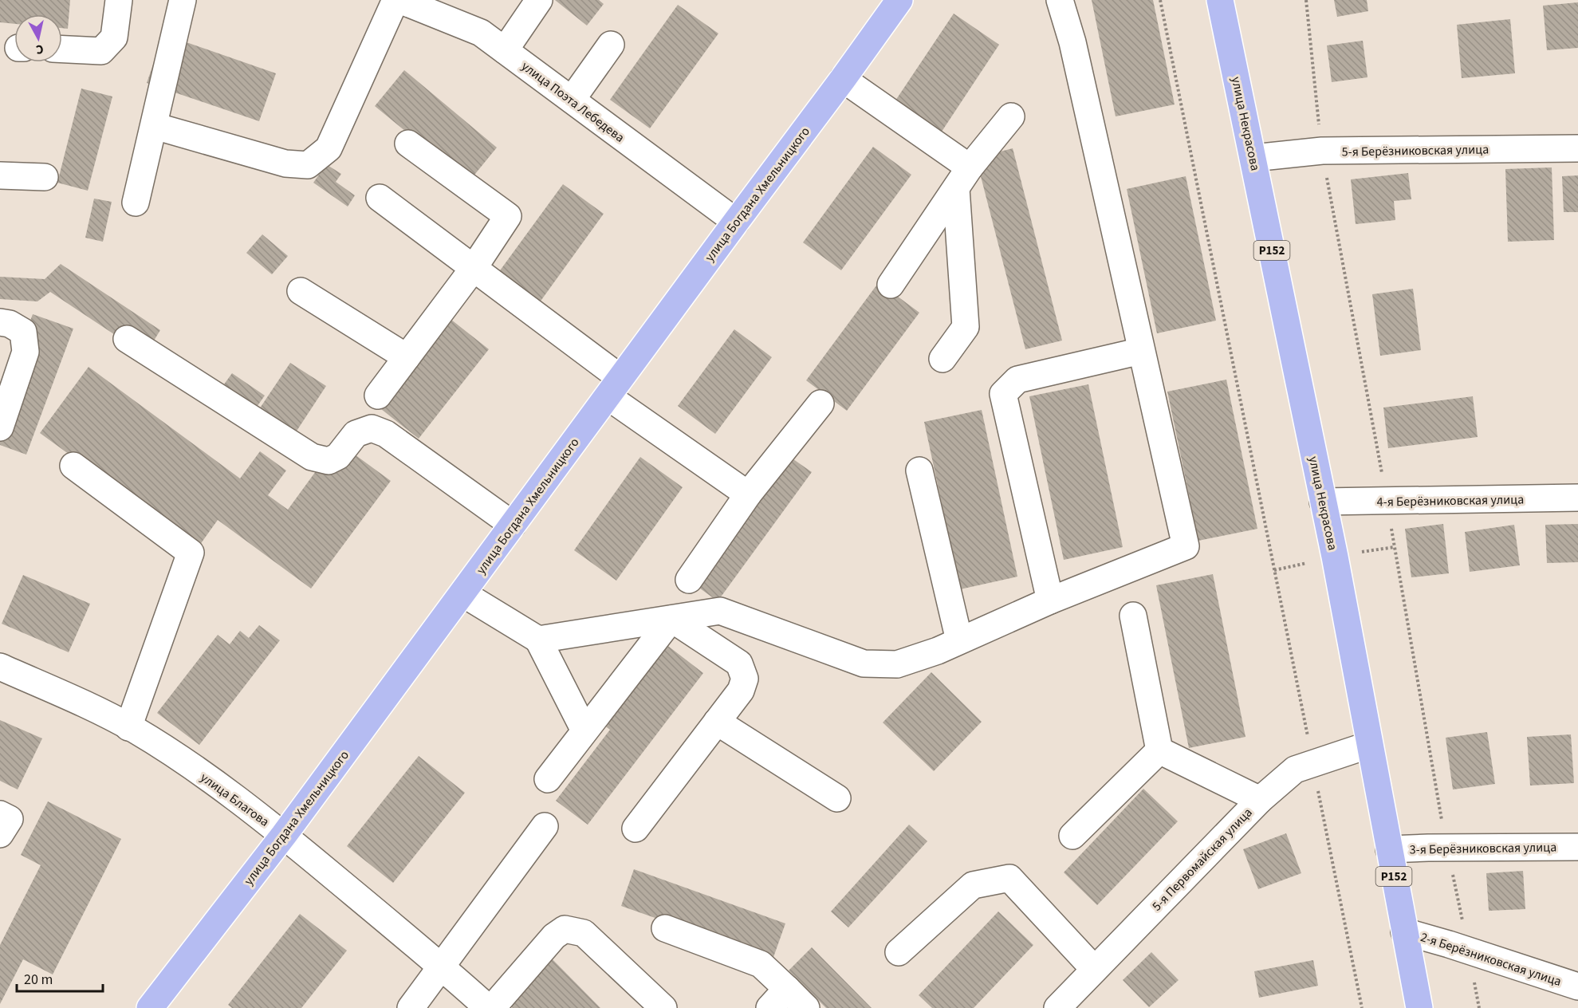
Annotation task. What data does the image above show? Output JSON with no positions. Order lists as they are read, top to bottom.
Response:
{
  "streets": {
    "main road": ["улица Некрасова", "улица Богдана Хмельницкого", "Р152"],
    "street": [
      "улица Поэта Лебедева",
      "5-я Берёзниковская улица",
      "4-я Берёзниковская улица",
      "улица Благова",
      "3-я Берёзниковская улица",
      "5-я Первомайская улица",
      "2-я Берёзниковская улица"
    ]
  },
  "crossings": [
    ["улица Поэта Лебедева", "улица Богдана Хмельницкого"],
    ["улица Некрасова", "5-я Берёзниковская улица"],
    ["улица Некрасова", "4-я Берёзниковская улица"],
    ["улица Некрасова", "3-я Берёзниковская улица"],
    ["улица Некрасова", "5-я Первомайская улица"],
    ["улица Некрасова", "2-я Берёзниковская улица"],
    ["улица Богдана Хмельницкого", "улица Благова"]
  ],
  "scale_bar": "20 m",
  "north": "bottom"
}
